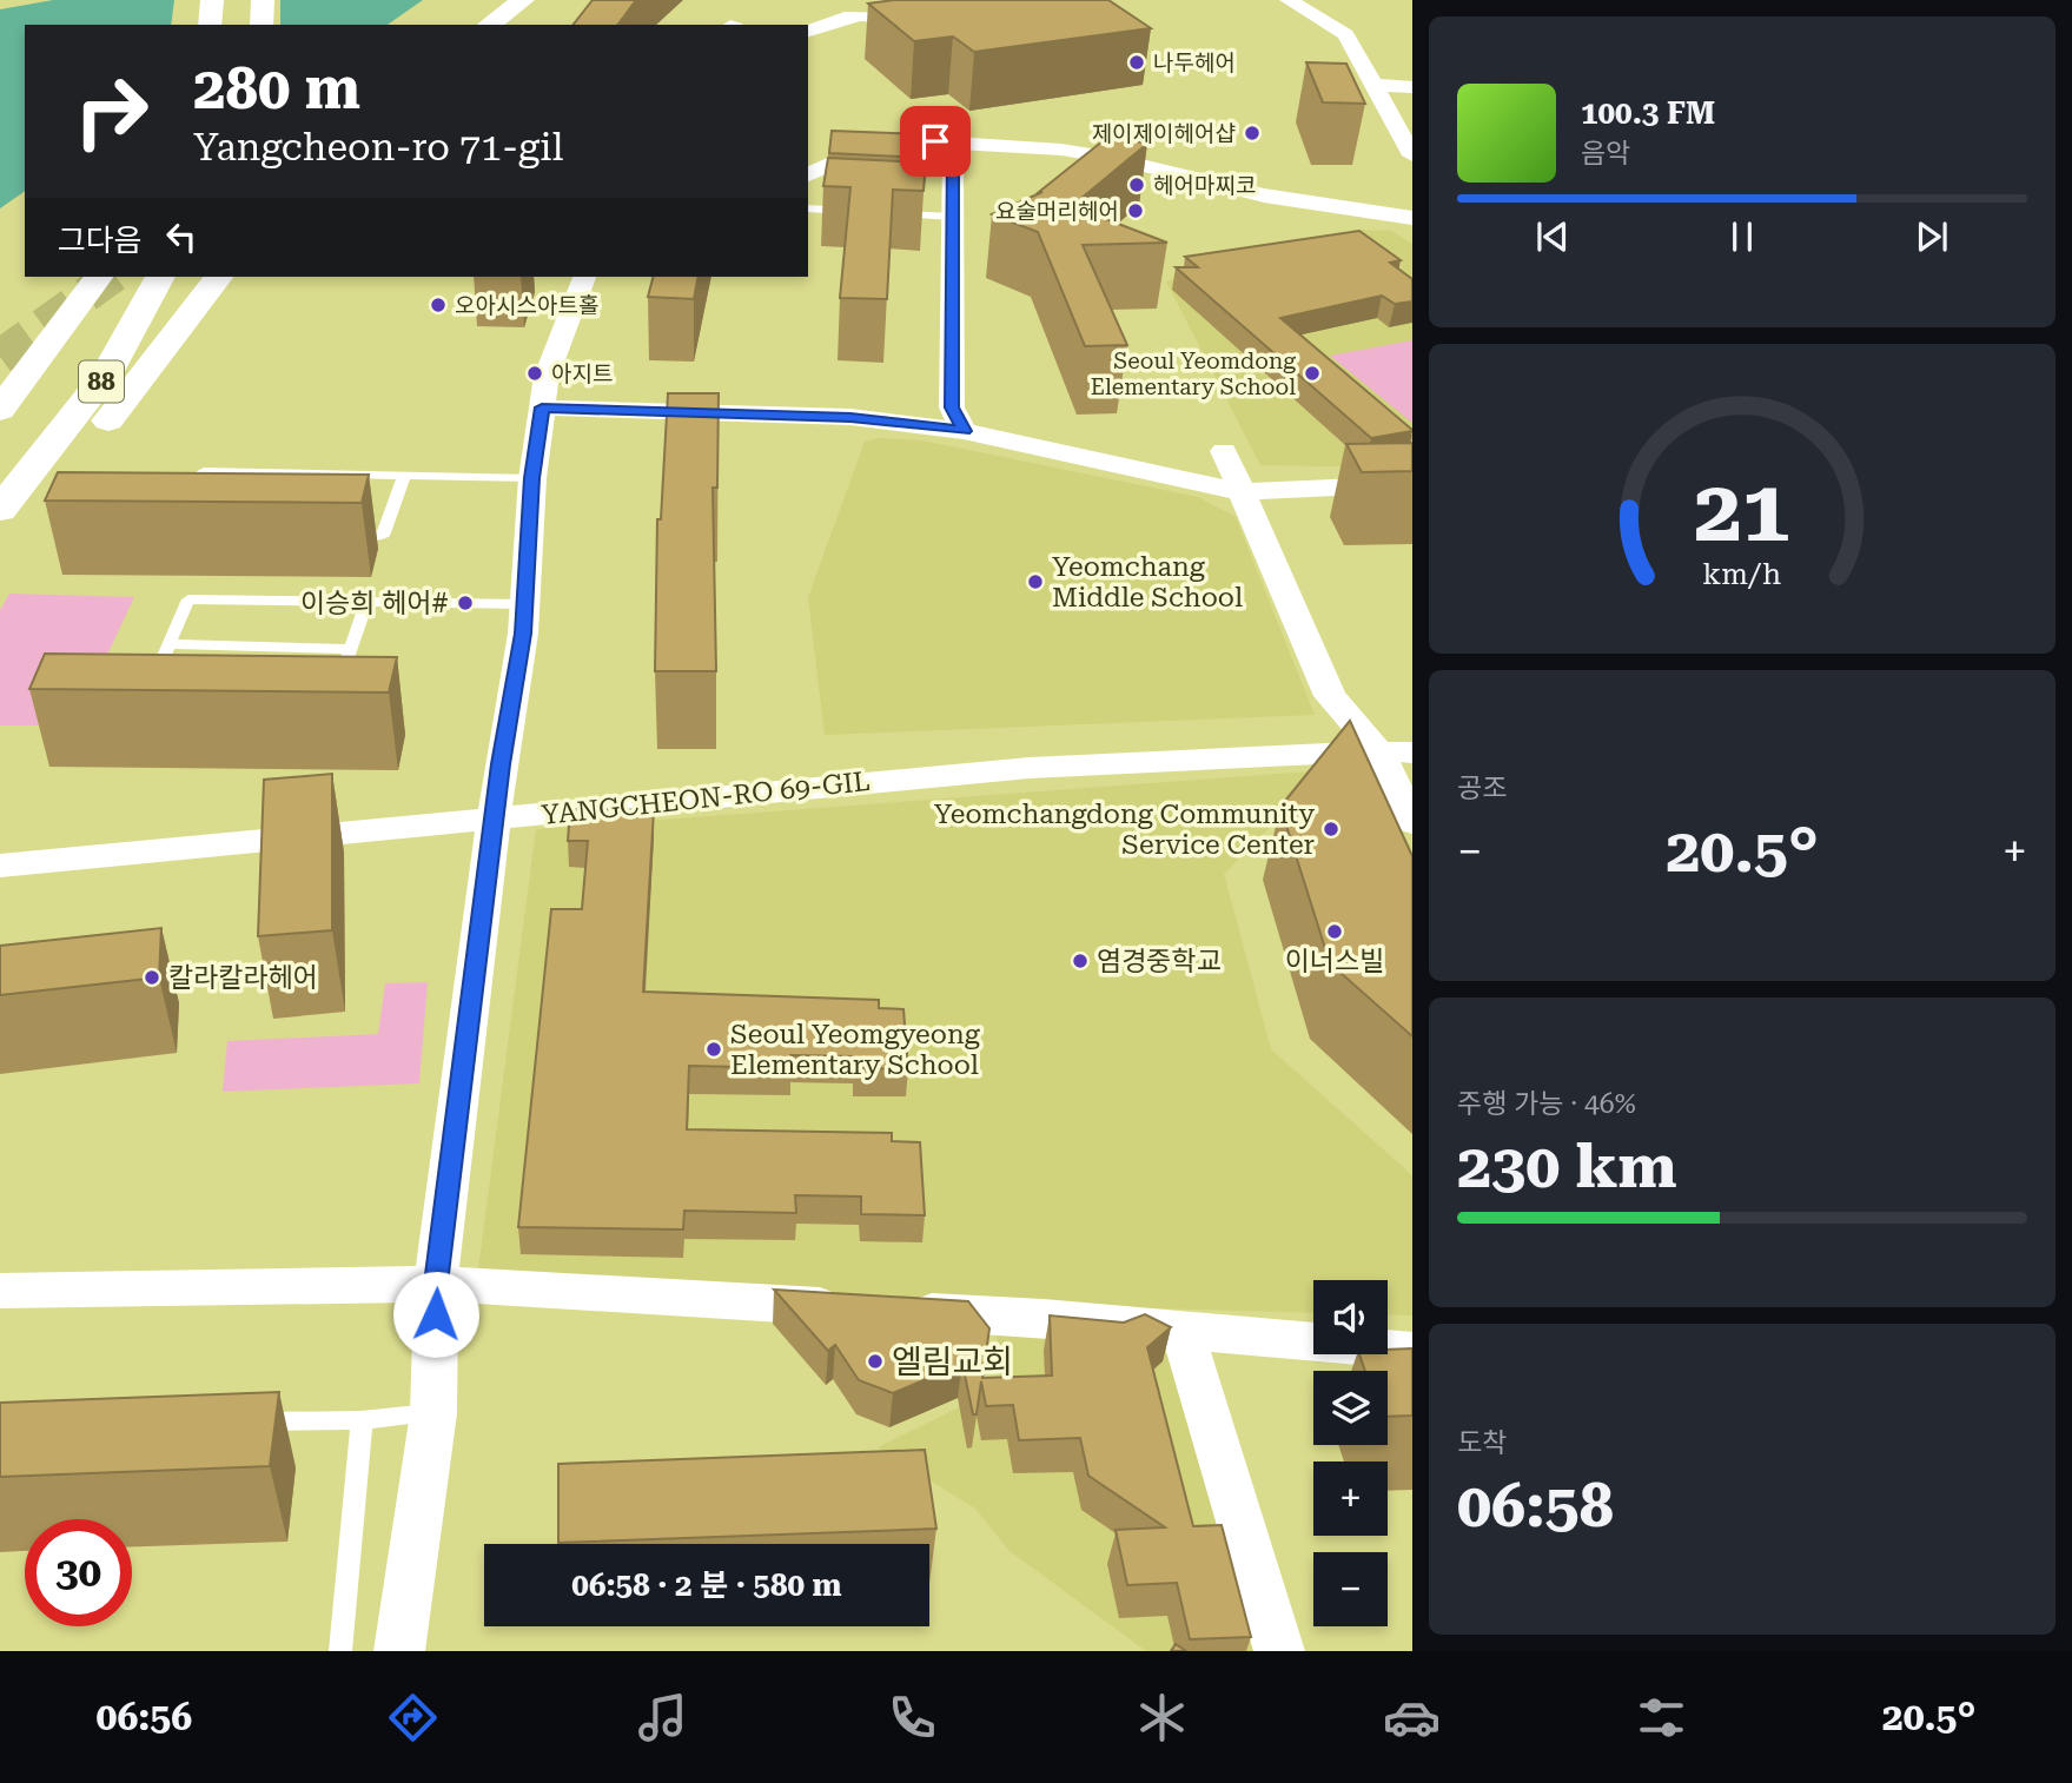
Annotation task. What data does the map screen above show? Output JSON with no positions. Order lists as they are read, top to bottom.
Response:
{
  "streets": {
    "main road": ["88"],
    "street": ["YANGCHEON-RO 69-GIL"]
  },
  "places": [
    "나두헤어",
    "제이제이헤어샵",
    "헤어마찌코",
    "요술머리헤어",
    "오아시스아트홀",
    "아지트",
    "Seoul Yeomdong Elementary School",
    "Yeomchang Middle School",
    "이승희 헤어#",
    "Yeomchangdong Community Service Center",
    "이너스빌",
    "염경중학교",
    "칼라칼라헤어",
    "Seoul Yeomgyeong Elementary School",
    "엘림교회"
  ],
  "page": {
    "turn": ["280 m", "Yangcheon-ro 71-gil"],
    "song": ["100.3 FM", "음악"],
    "then": "그다음",
    "tile": [
      "공조",
      ["주행 가능 · 46%", "230 km"],
      ["도착", "06:58"]
    ],
    "heat": ["−", "20.5°", "+"],
    "map_buttons": ["+", "−"],
    "limit": "30",
    "trip": "06:58 · 2 분 · 580 m",
    "tabs": ["06:56", "20.5°"],
    "gauge": ["21", "km/h"]
  }
}
